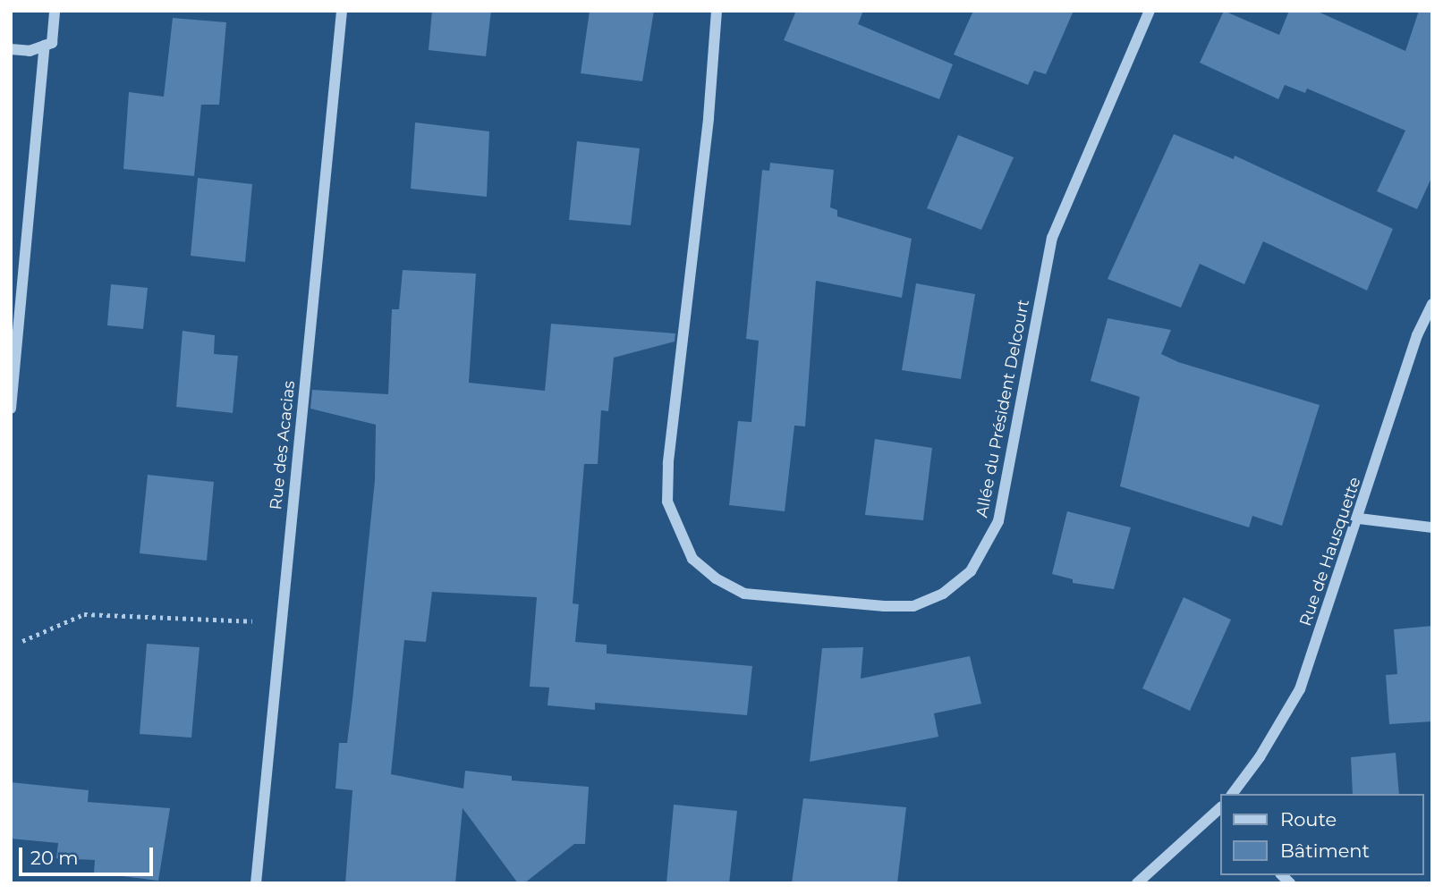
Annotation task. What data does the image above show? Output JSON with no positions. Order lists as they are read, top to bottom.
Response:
{
  "streets": {
    "street": ["Allée du Président Delcourt", "Rue des Acacias", "Rue de Hausquette"]
  },
  "legend": ["Route", "Bâtiment"],
  "scale_bar": "20 m"
}
